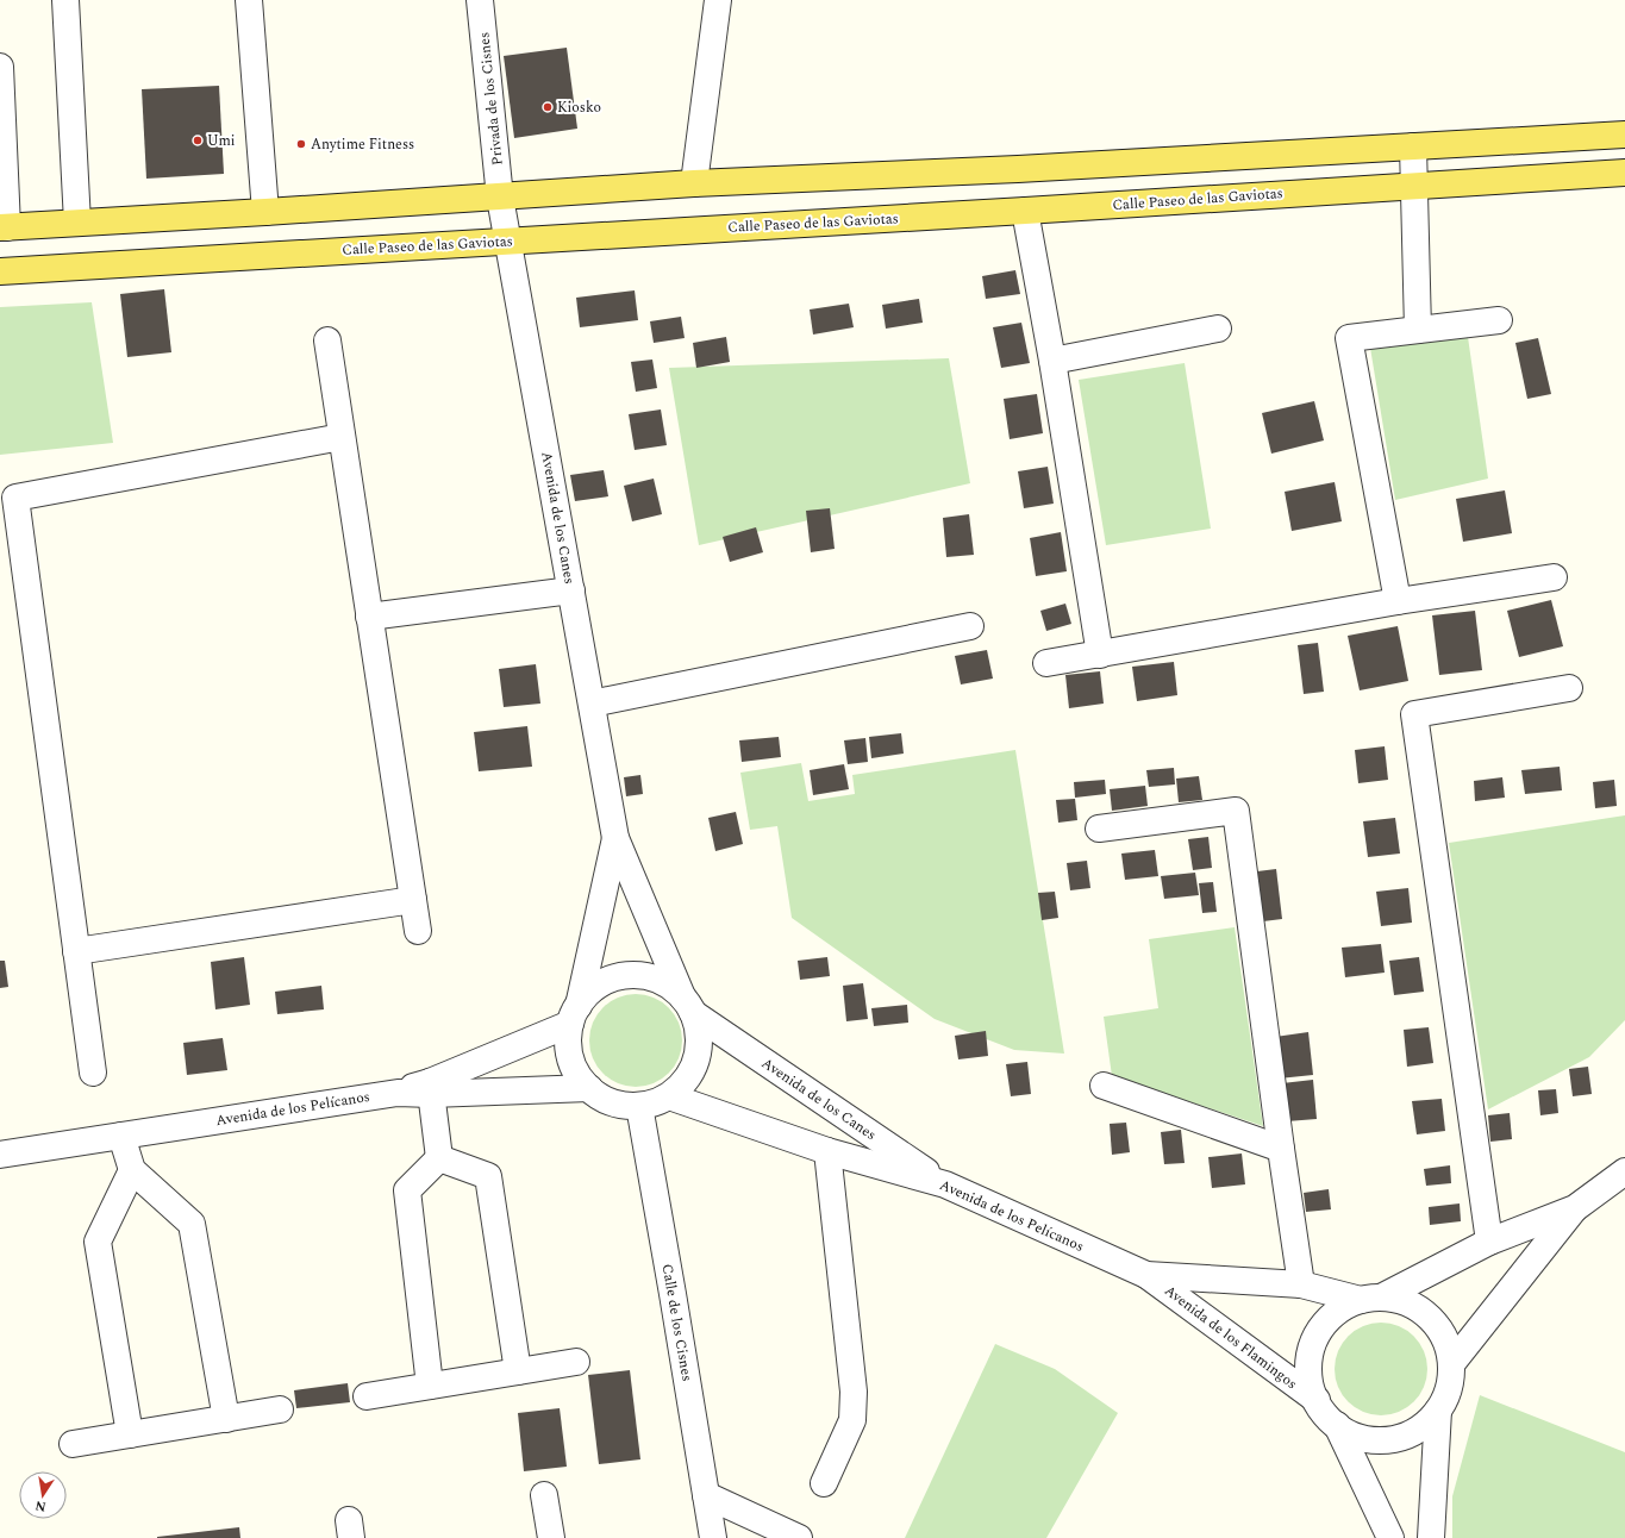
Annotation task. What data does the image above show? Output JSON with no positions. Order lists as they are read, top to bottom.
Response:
{
  "streets": {
    "main road": ["Calle Paseo de las Gaviotas"],
    "street": [
      "Privada de los Cisnes",
      "Avenida de los Canes",
      "Avenida de los Pelícanos",
      "Calle de los Cisnes",
      "Avenida de los Flamingos"
    ]
  },
  "crossings": [
    ["Privada de los Cisnes", "Avenida de los Canes"],
    ["Calle Paseo de las Gaviotas", "Avenida de los Canes"],
    ["Avenida de los Canes", "Avenida de los Pelícanos"],
    ["Avenida de los Canes", "Calle de los Cisnes"],
    ["Avenida de los Pelícanos", "Calle de los Cisnes"],
    ["Avenida de los Pelícanos", "Avenida de los Flamingos"]
  ],
  "places": ["Kiosko", "Umi", "Anytime Fitness"],
  "north": "bottom"
}
